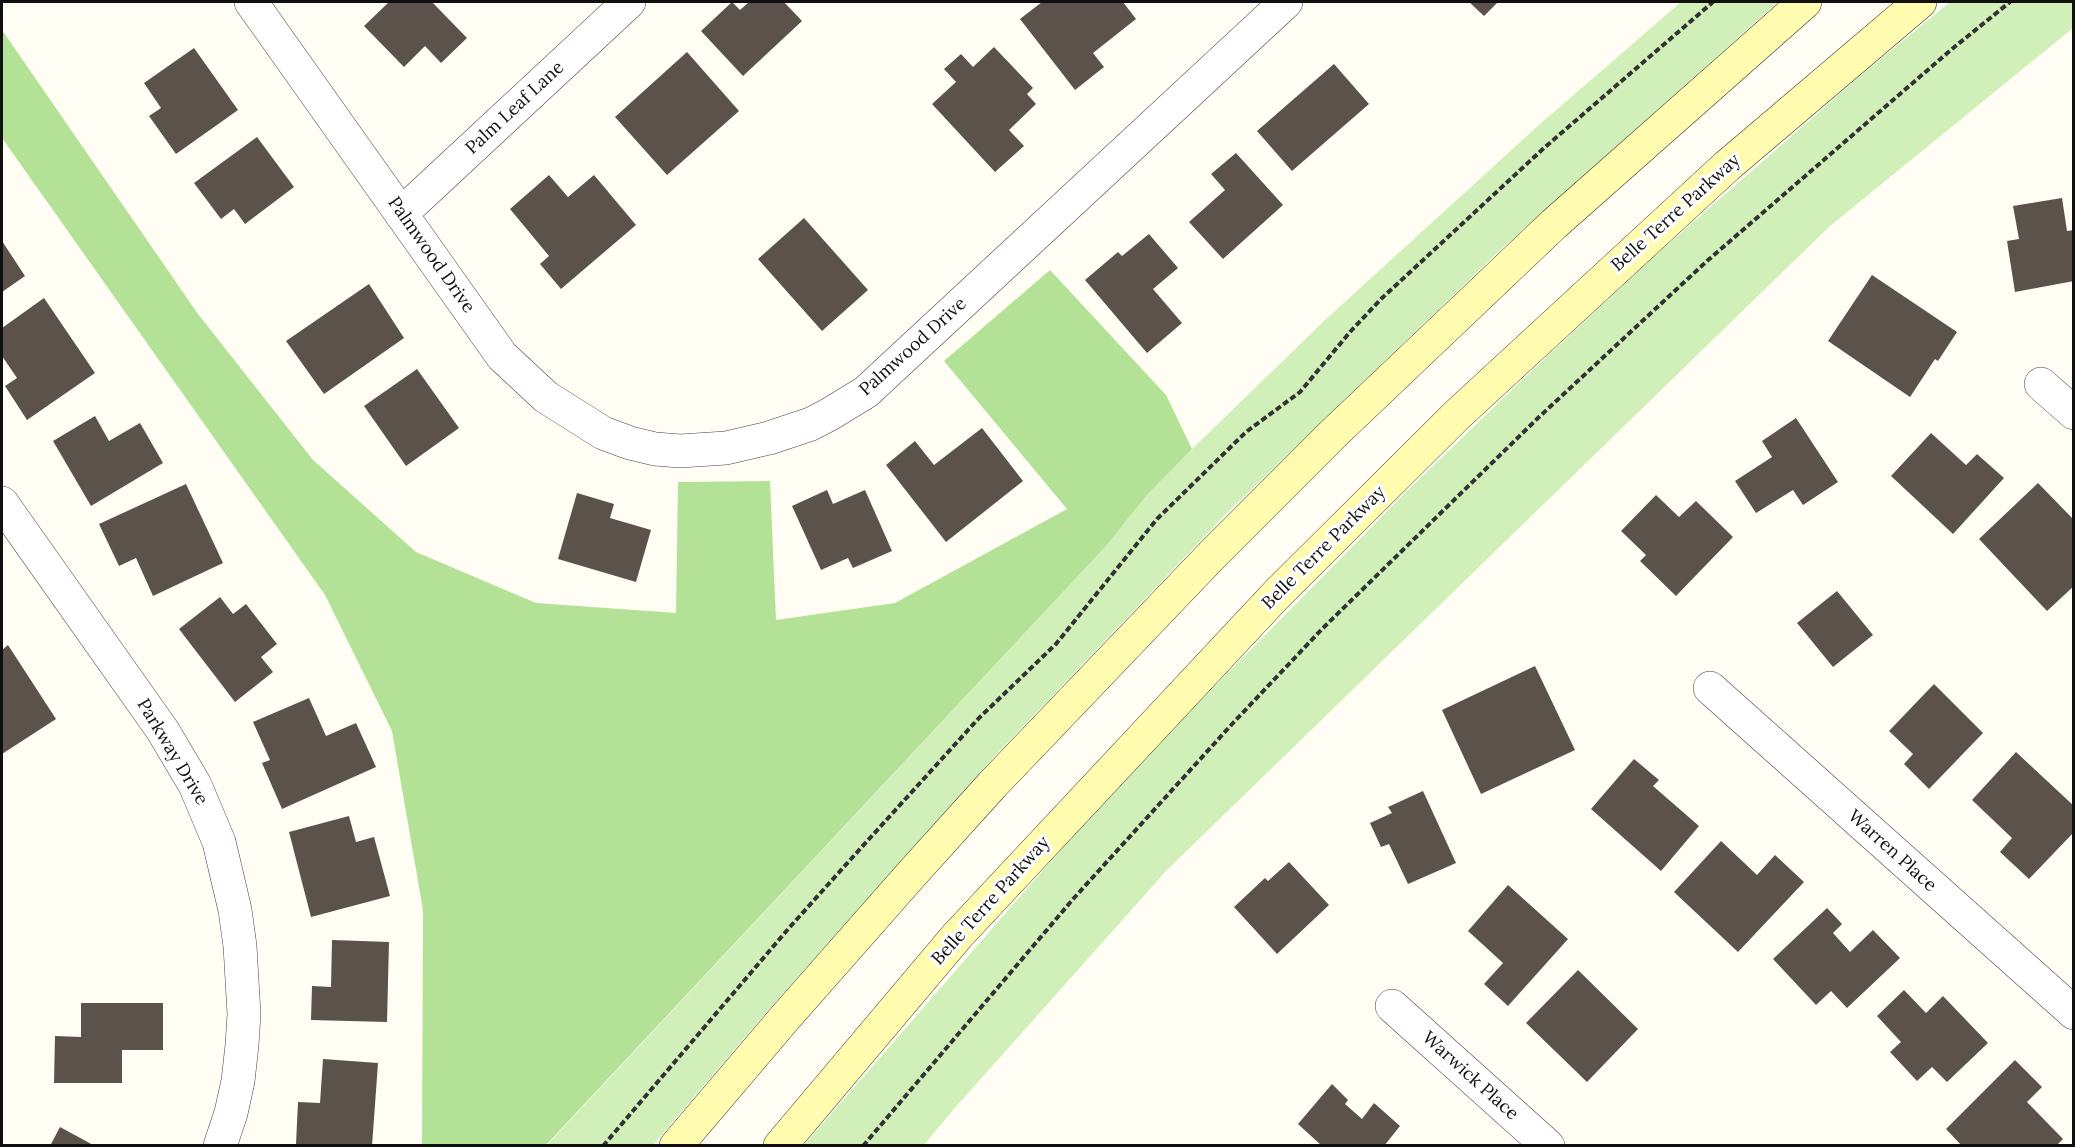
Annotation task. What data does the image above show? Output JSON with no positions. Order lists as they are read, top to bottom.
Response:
{
  "streets": {
    "main road": ["Belle Terre Parkway"],
    "street": [
      "Palm Leaf Lane",
      "Palmwood Drive",
      "Parkway Drive",
      "Warren Place",
      "Warwick Place"
    ]
  },
  "crossings": [
    ["Palm Leaf Lane", "Palmwood Drive"]
  ]
}
